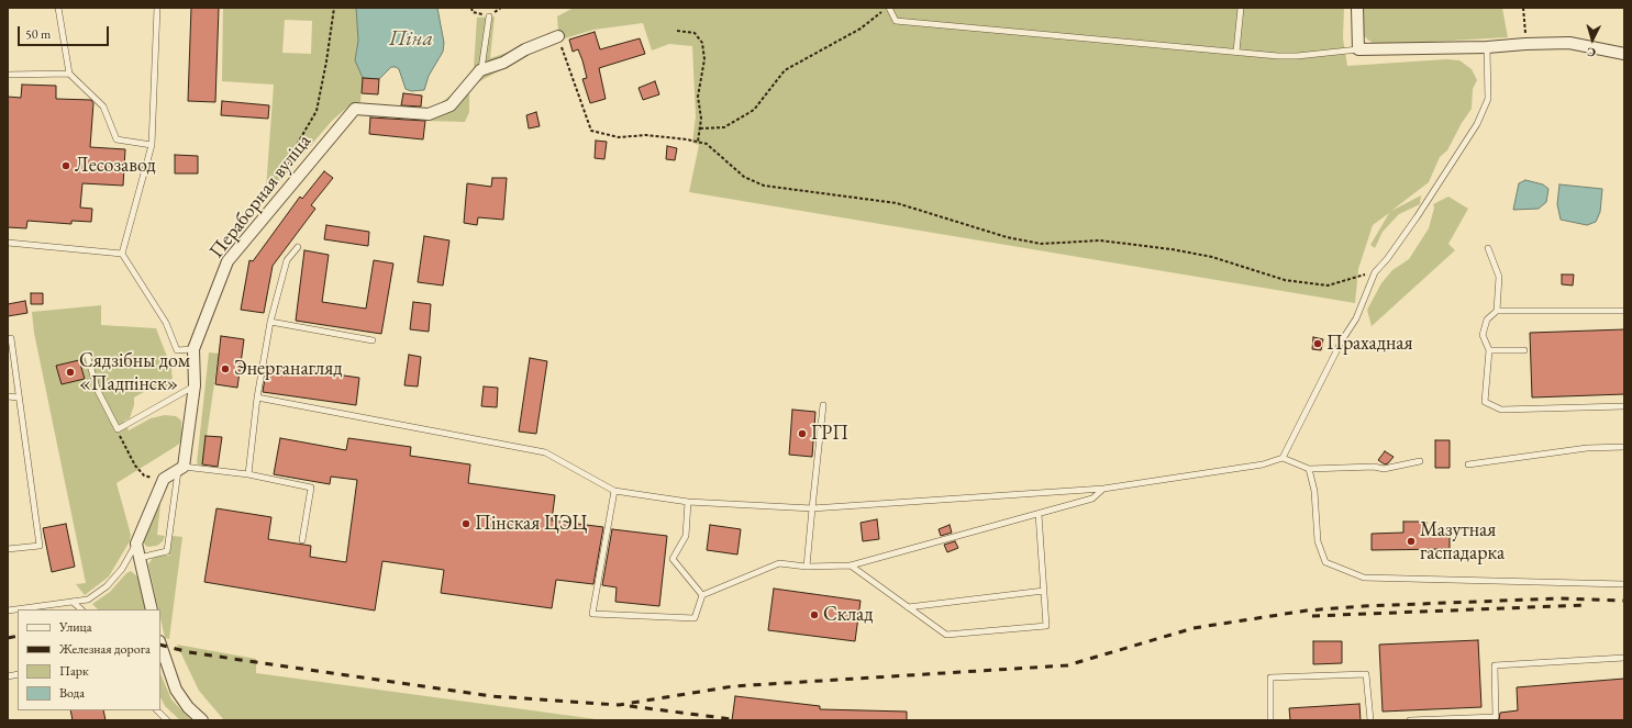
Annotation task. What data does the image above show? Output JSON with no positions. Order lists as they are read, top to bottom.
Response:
{
  "streets": {
    "street": ["Пераборная вуліца"]
  },
  "water": ["Піна"],
  "places": [
    "Лесозавод",
    "Прахадная",
    "Энерганагляд",
    "Сядзібны дом «Падпінск»",
    "ГРП",
    "Пінская ЦЭЦ",
    "Мазутная гаспадарка",
    "Склад"
  ],
  "legend": [
    "Улица",
    "Железная дорога",
    "Парк",
    "Вода"
  ],
  "scale_bar": "50 m",
  "north": "bottom"
}
